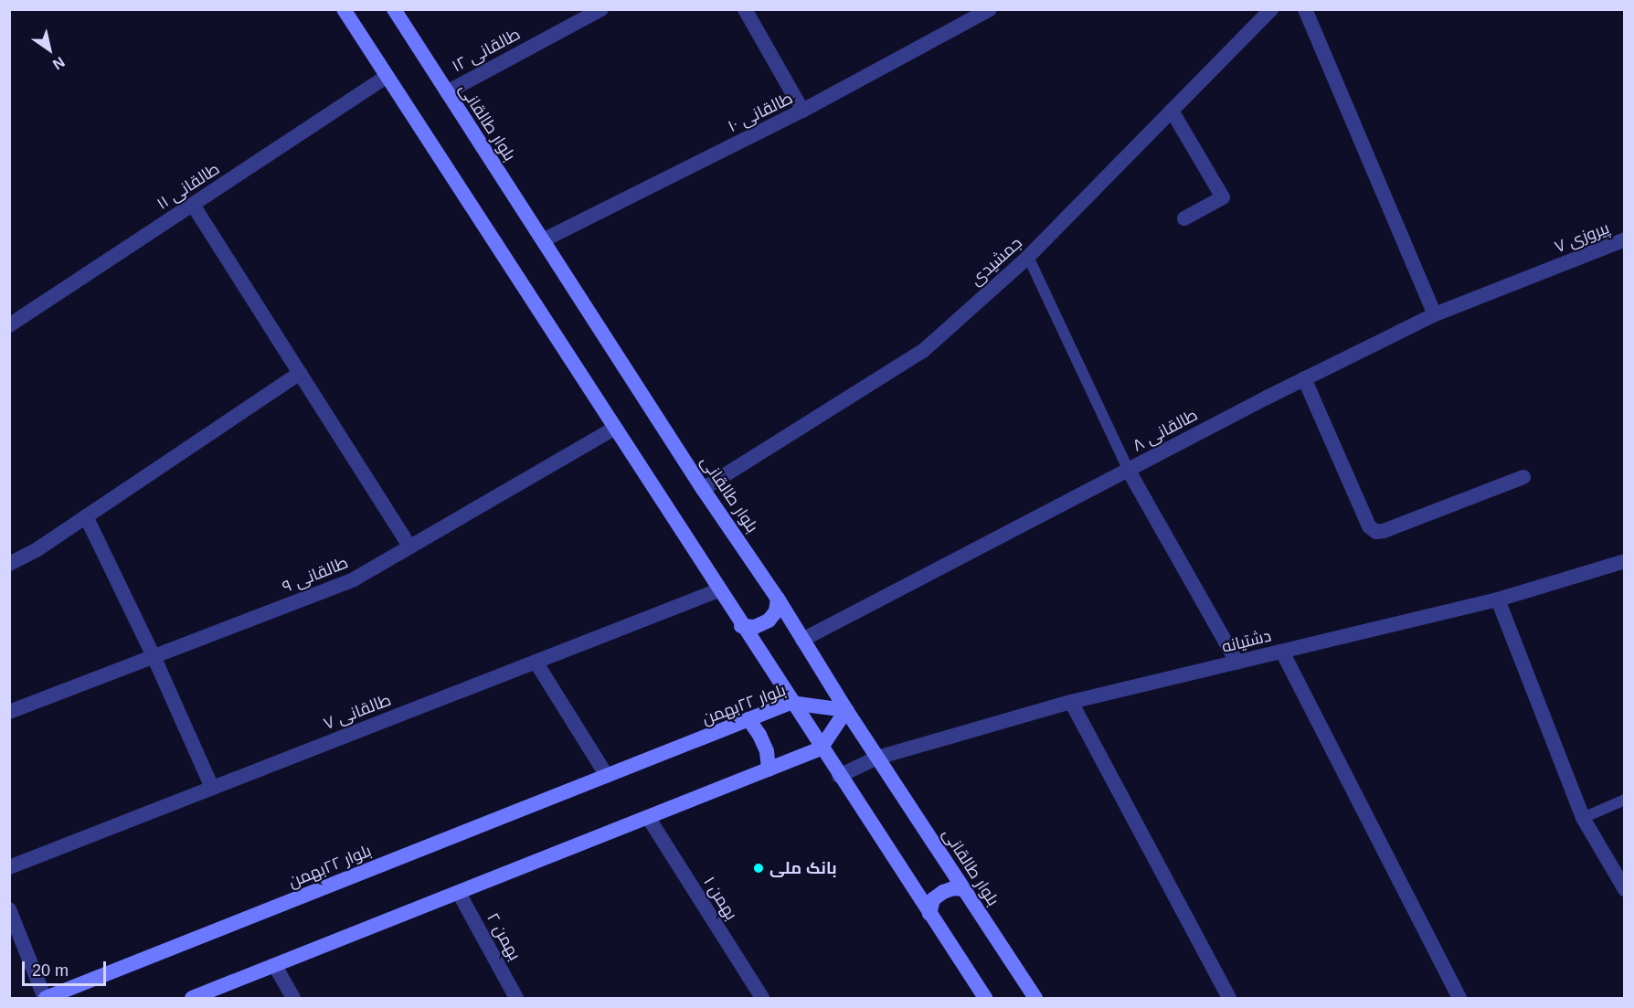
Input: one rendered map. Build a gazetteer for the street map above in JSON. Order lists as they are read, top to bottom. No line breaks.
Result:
{"streets":{"main road":["بلوار طالقانی","بلوار ۲۲بهمن"],"street":["طالقانی ۱۲","طالقانی ۱۰","طالقانی ۱۱","پیروزی ۷","جمشیدی","طالقانی ۸","طالقانی ۹","دشتیانه","طالقانی ۷","بهمن ۱","بهمن ۲"]},"crossings":[["طالقانی ۱۲","بلوار طالقانی"],["طالقانی ۱۰","بلوار طالقانی"],["بلوار طالقانی","جمشیدی"],["بلوار طالقانی","طالقانی ۸"],["بلوار طالقانی","دشتیانه"],["بلوار طالقانی","بلوار ۲۲بهمن"],["پیروزی ۷","طالقانی ۸"]],"places":["بانک ملی"],"scale_bar":"20 m","north":"bottom right"}
